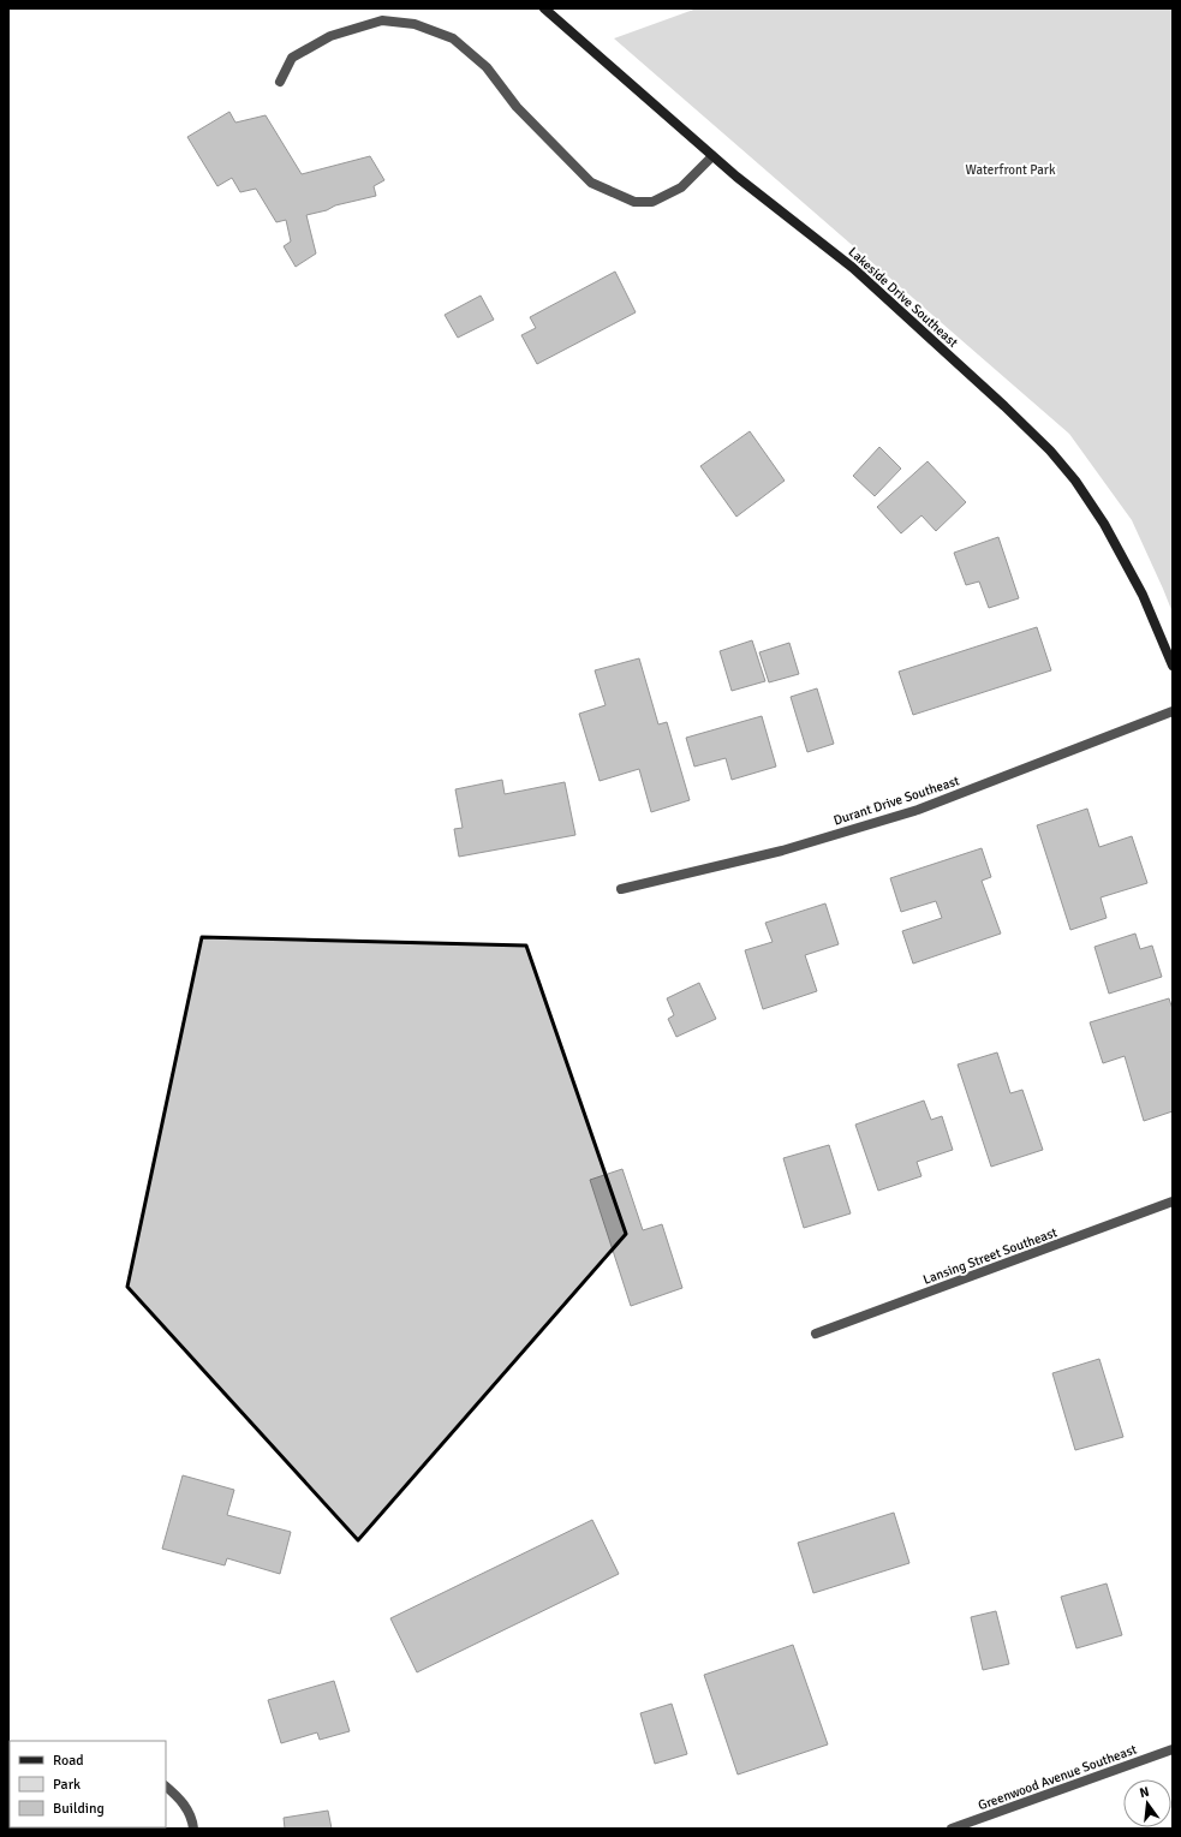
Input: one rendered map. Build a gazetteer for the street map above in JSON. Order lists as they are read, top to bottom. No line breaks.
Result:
{"streets":{"main road":["Lakeside Drive Southeast"],"street":["Durant Drive Southeast","Lansing Street Southeast","Greenwood Avenue Southeast"]},"parks":["Waterfront Park"],"legend":["Road","Park","Building"],"north":"top"}
